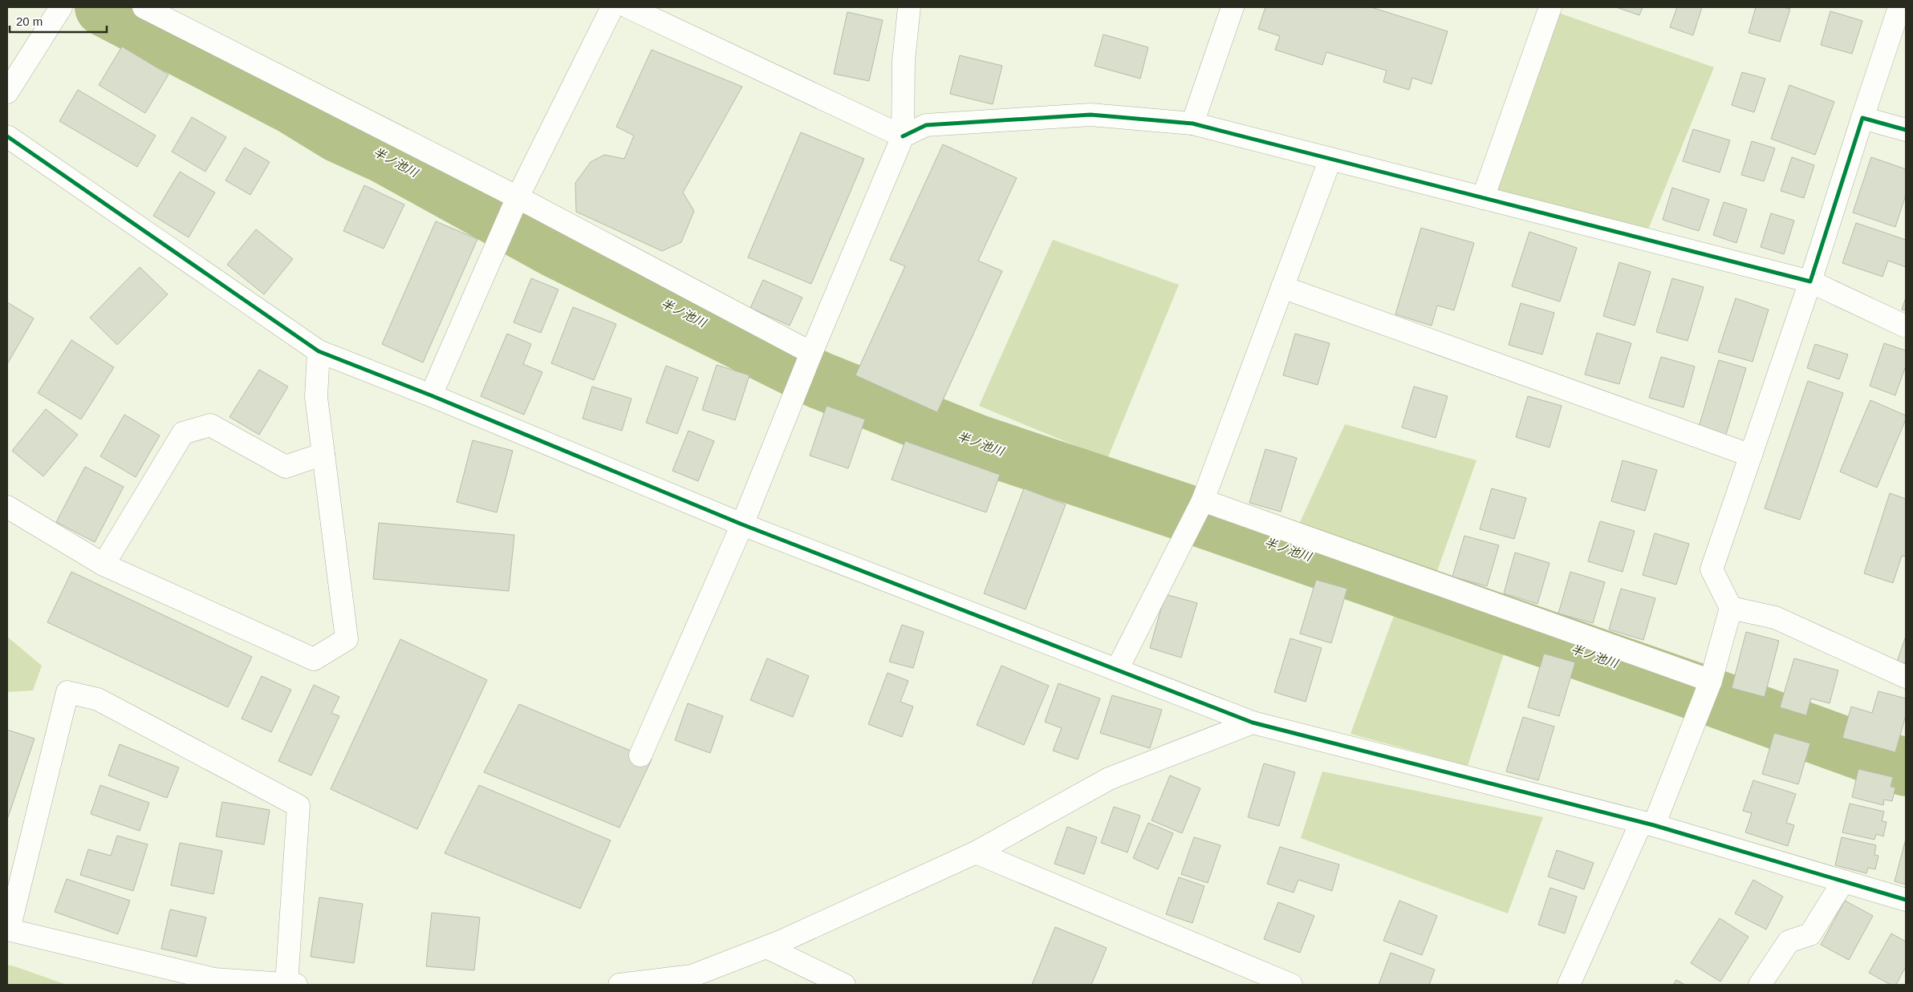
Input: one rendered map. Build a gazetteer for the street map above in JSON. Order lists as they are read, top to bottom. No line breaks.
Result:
{"water":["半ノ池川"],"scale_bar":"20 m"}
